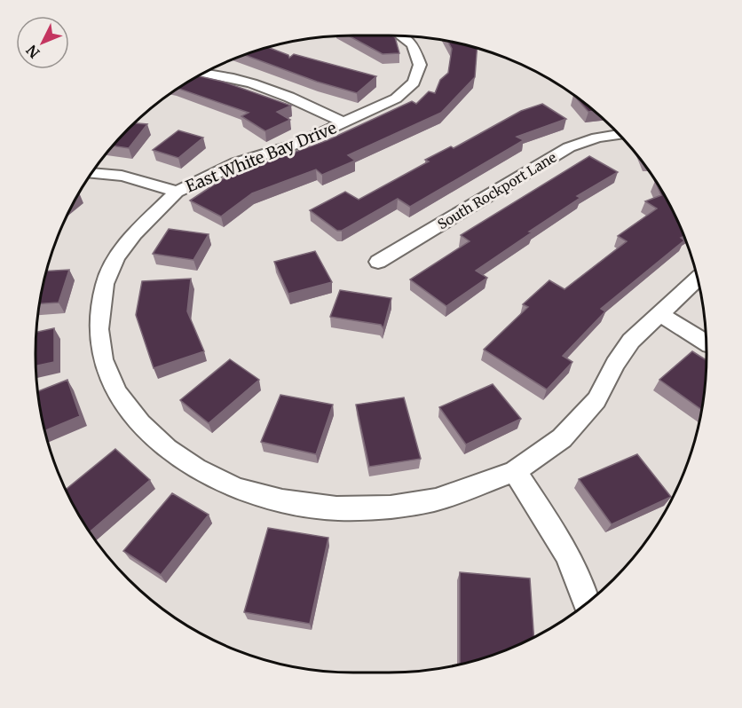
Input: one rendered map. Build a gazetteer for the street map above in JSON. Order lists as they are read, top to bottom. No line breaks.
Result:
{"streets":{"street":["East White Bay Drive","South Rockport Lane"]},"north":"bottom left"}
